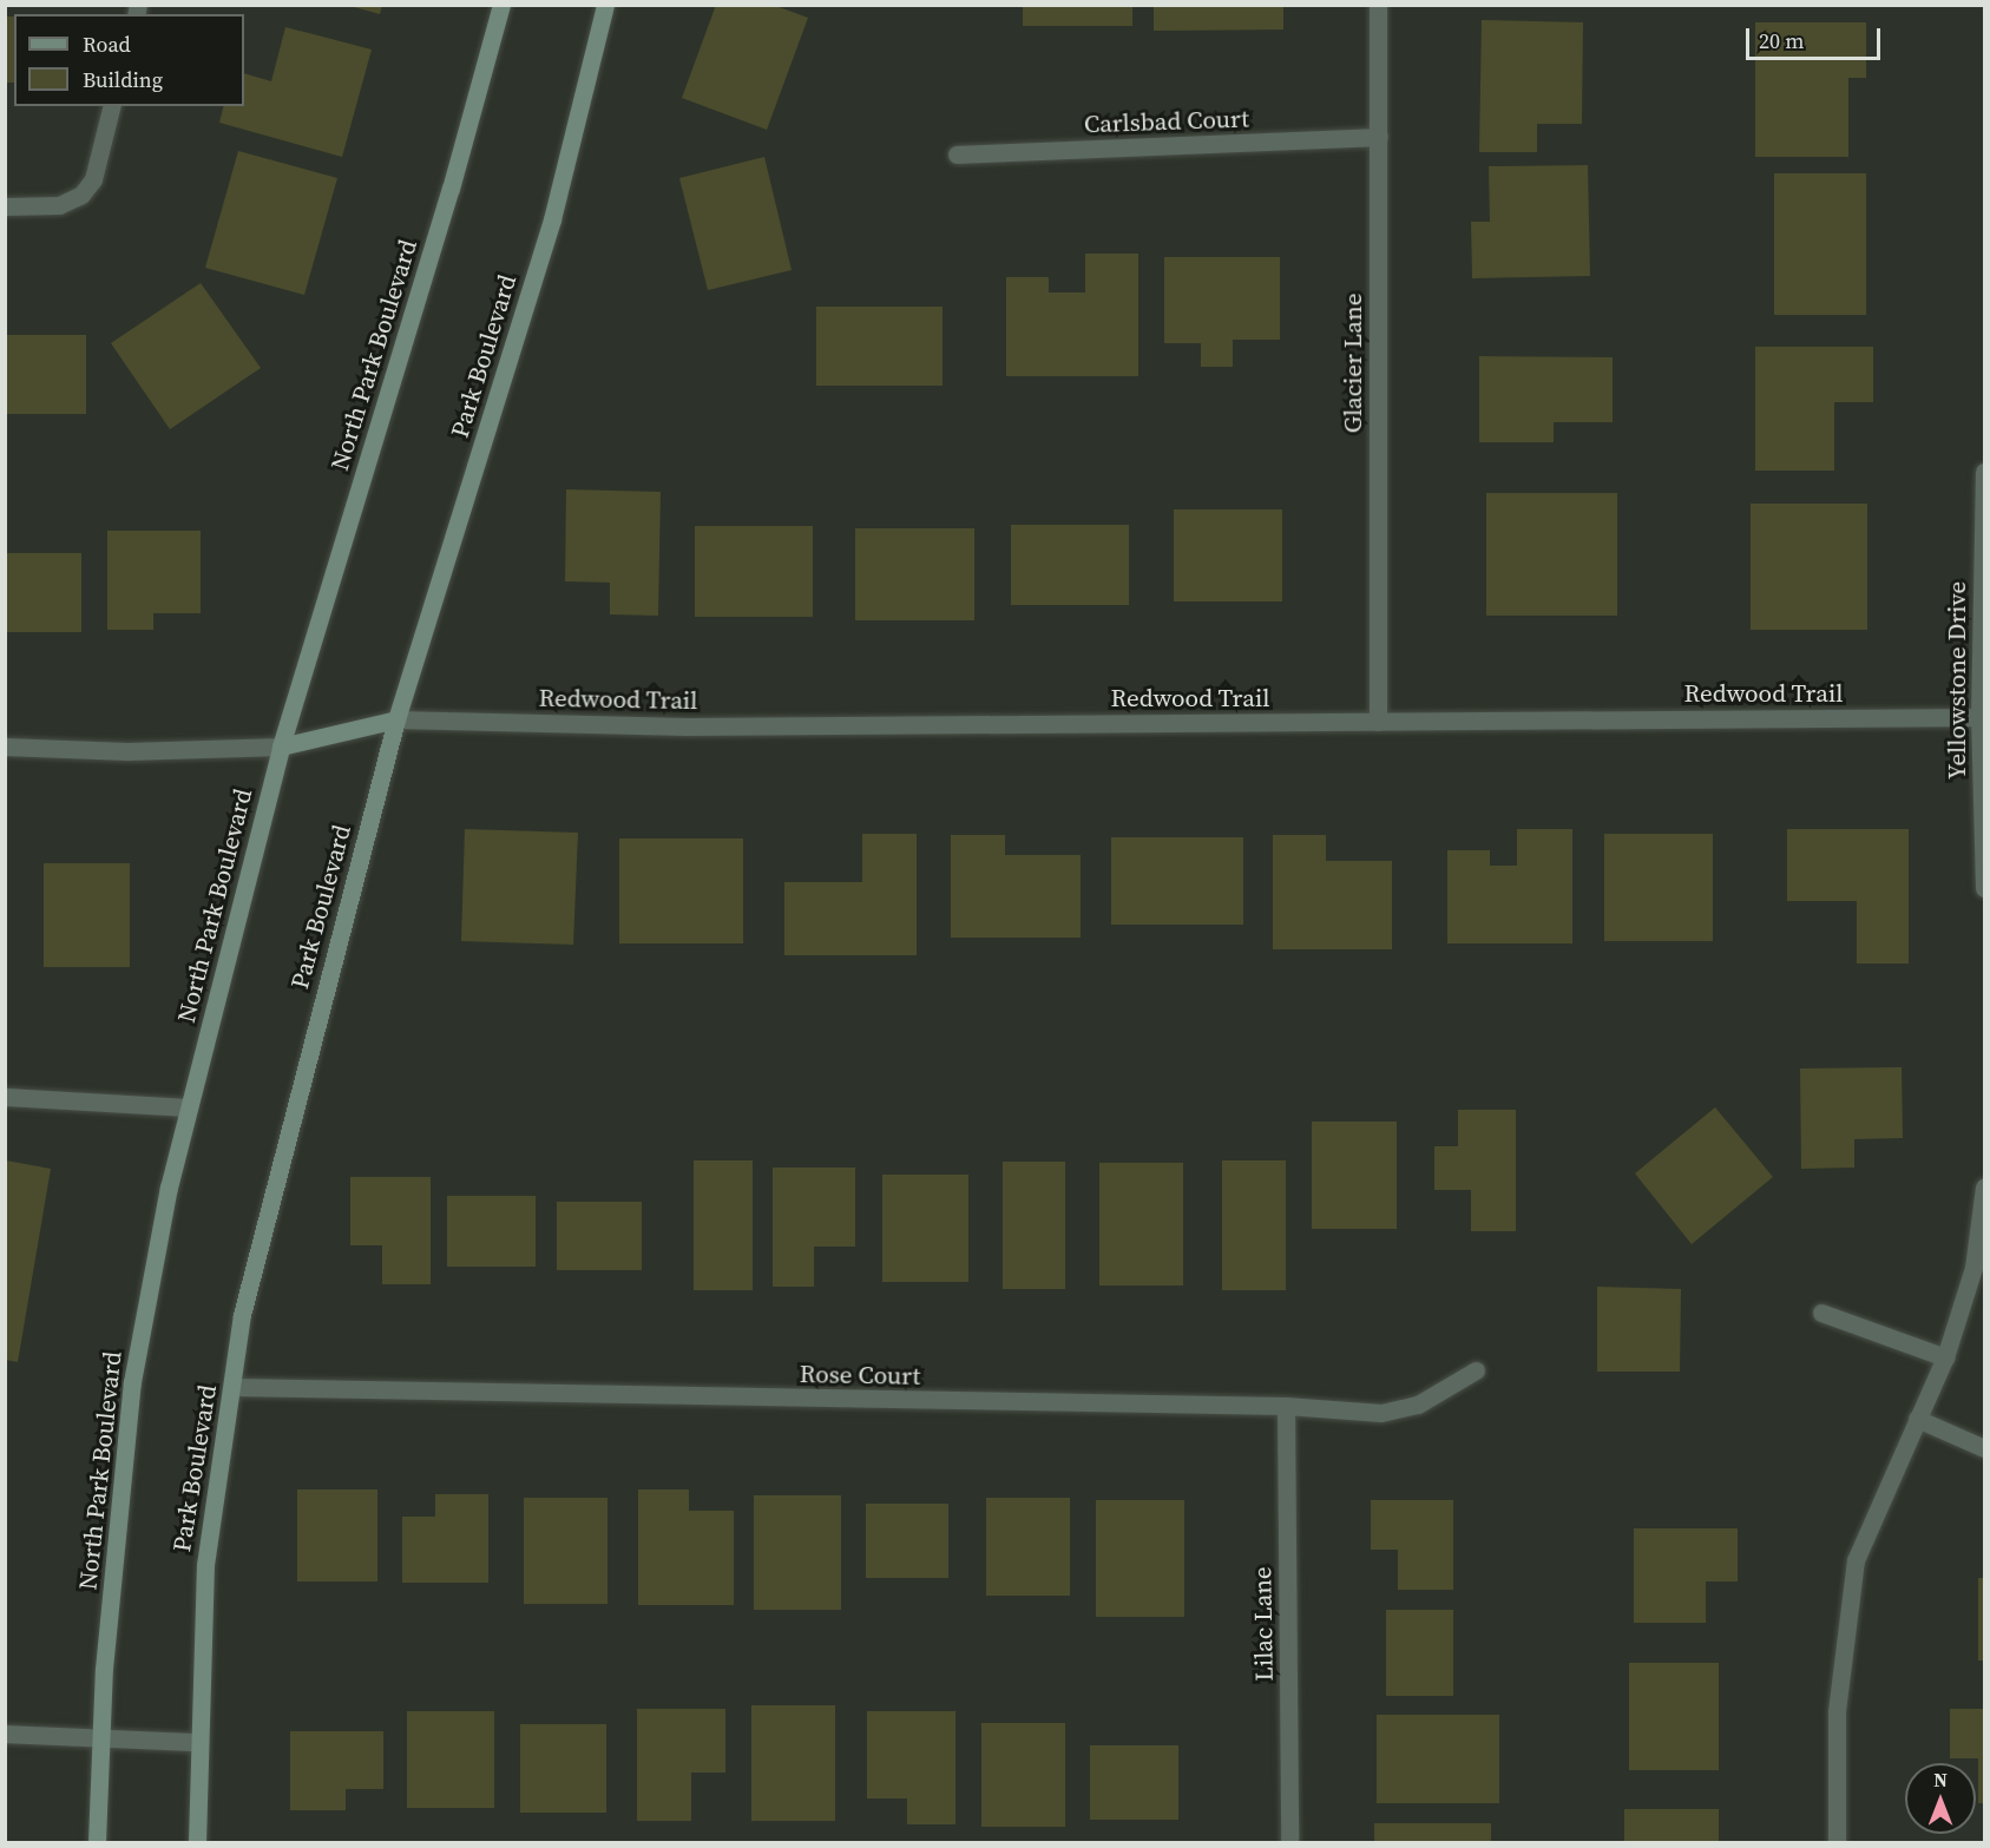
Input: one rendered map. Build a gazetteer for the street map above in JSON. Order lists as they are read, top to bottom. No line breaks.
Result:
{"streets":{"main road":["North Park Boulevard","Park Boulevard"],"street":["Carlsbad Court","Glacier Lane","Yellowstone Drive","Redwood Trail","Rose Court","Lilac Lane"]},"crossings":[["Carlsbad Court","Glacier Lane"],["Park Boulevard","Redwood Trail"],["Park Boulevard","Rose Court"],["Glacier Lane","Redwood Trail"],["Yellowstone Drive","Redwood Trail"],["Rose Court","Lilac Lane"]],"legend":["Road","Building"],"scale_bar":"20 m","north":"top"}
